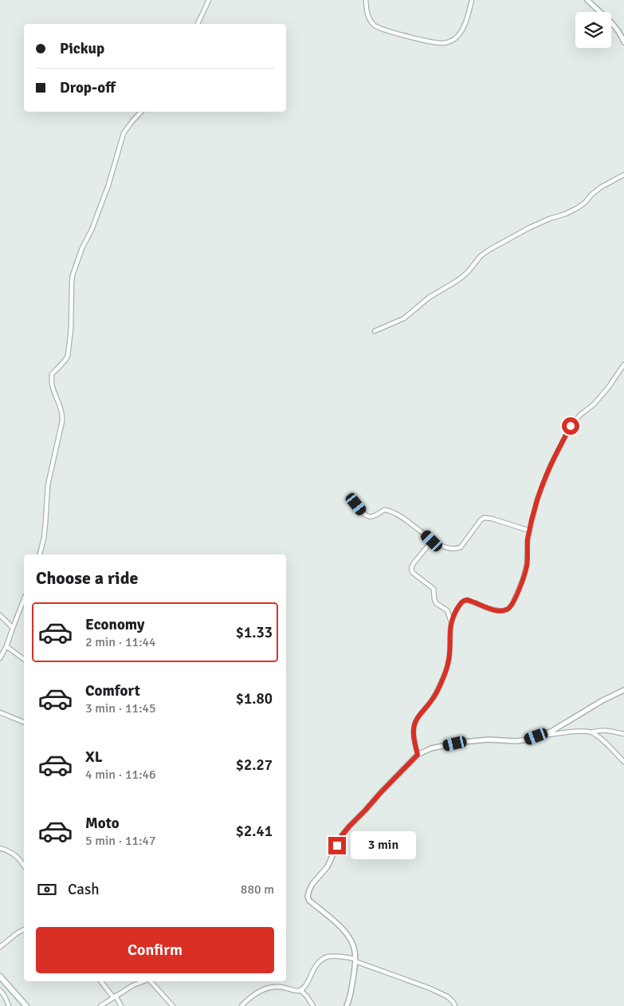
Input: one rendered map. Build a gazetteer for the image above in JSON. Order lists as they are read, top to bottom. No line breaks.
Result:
{"page":{"banner":["Pickup","Drop-off"],"heading":"Choose a ride","list":[{"name":"Economy","note":"2 min · 11:44","value":"$1.33"},{"name":"Comfort","note":"3 min · 11:45","value":"$1.80"},{"name":"XL","note":"4 min · 11:46","value":"$2.27"},{"name":"Moto","note":"5 min · 11:47","value":"$2.41"}],"bubble":"3 min","pay":["Cash","880 m"],"buttons":"Confirm"}}
